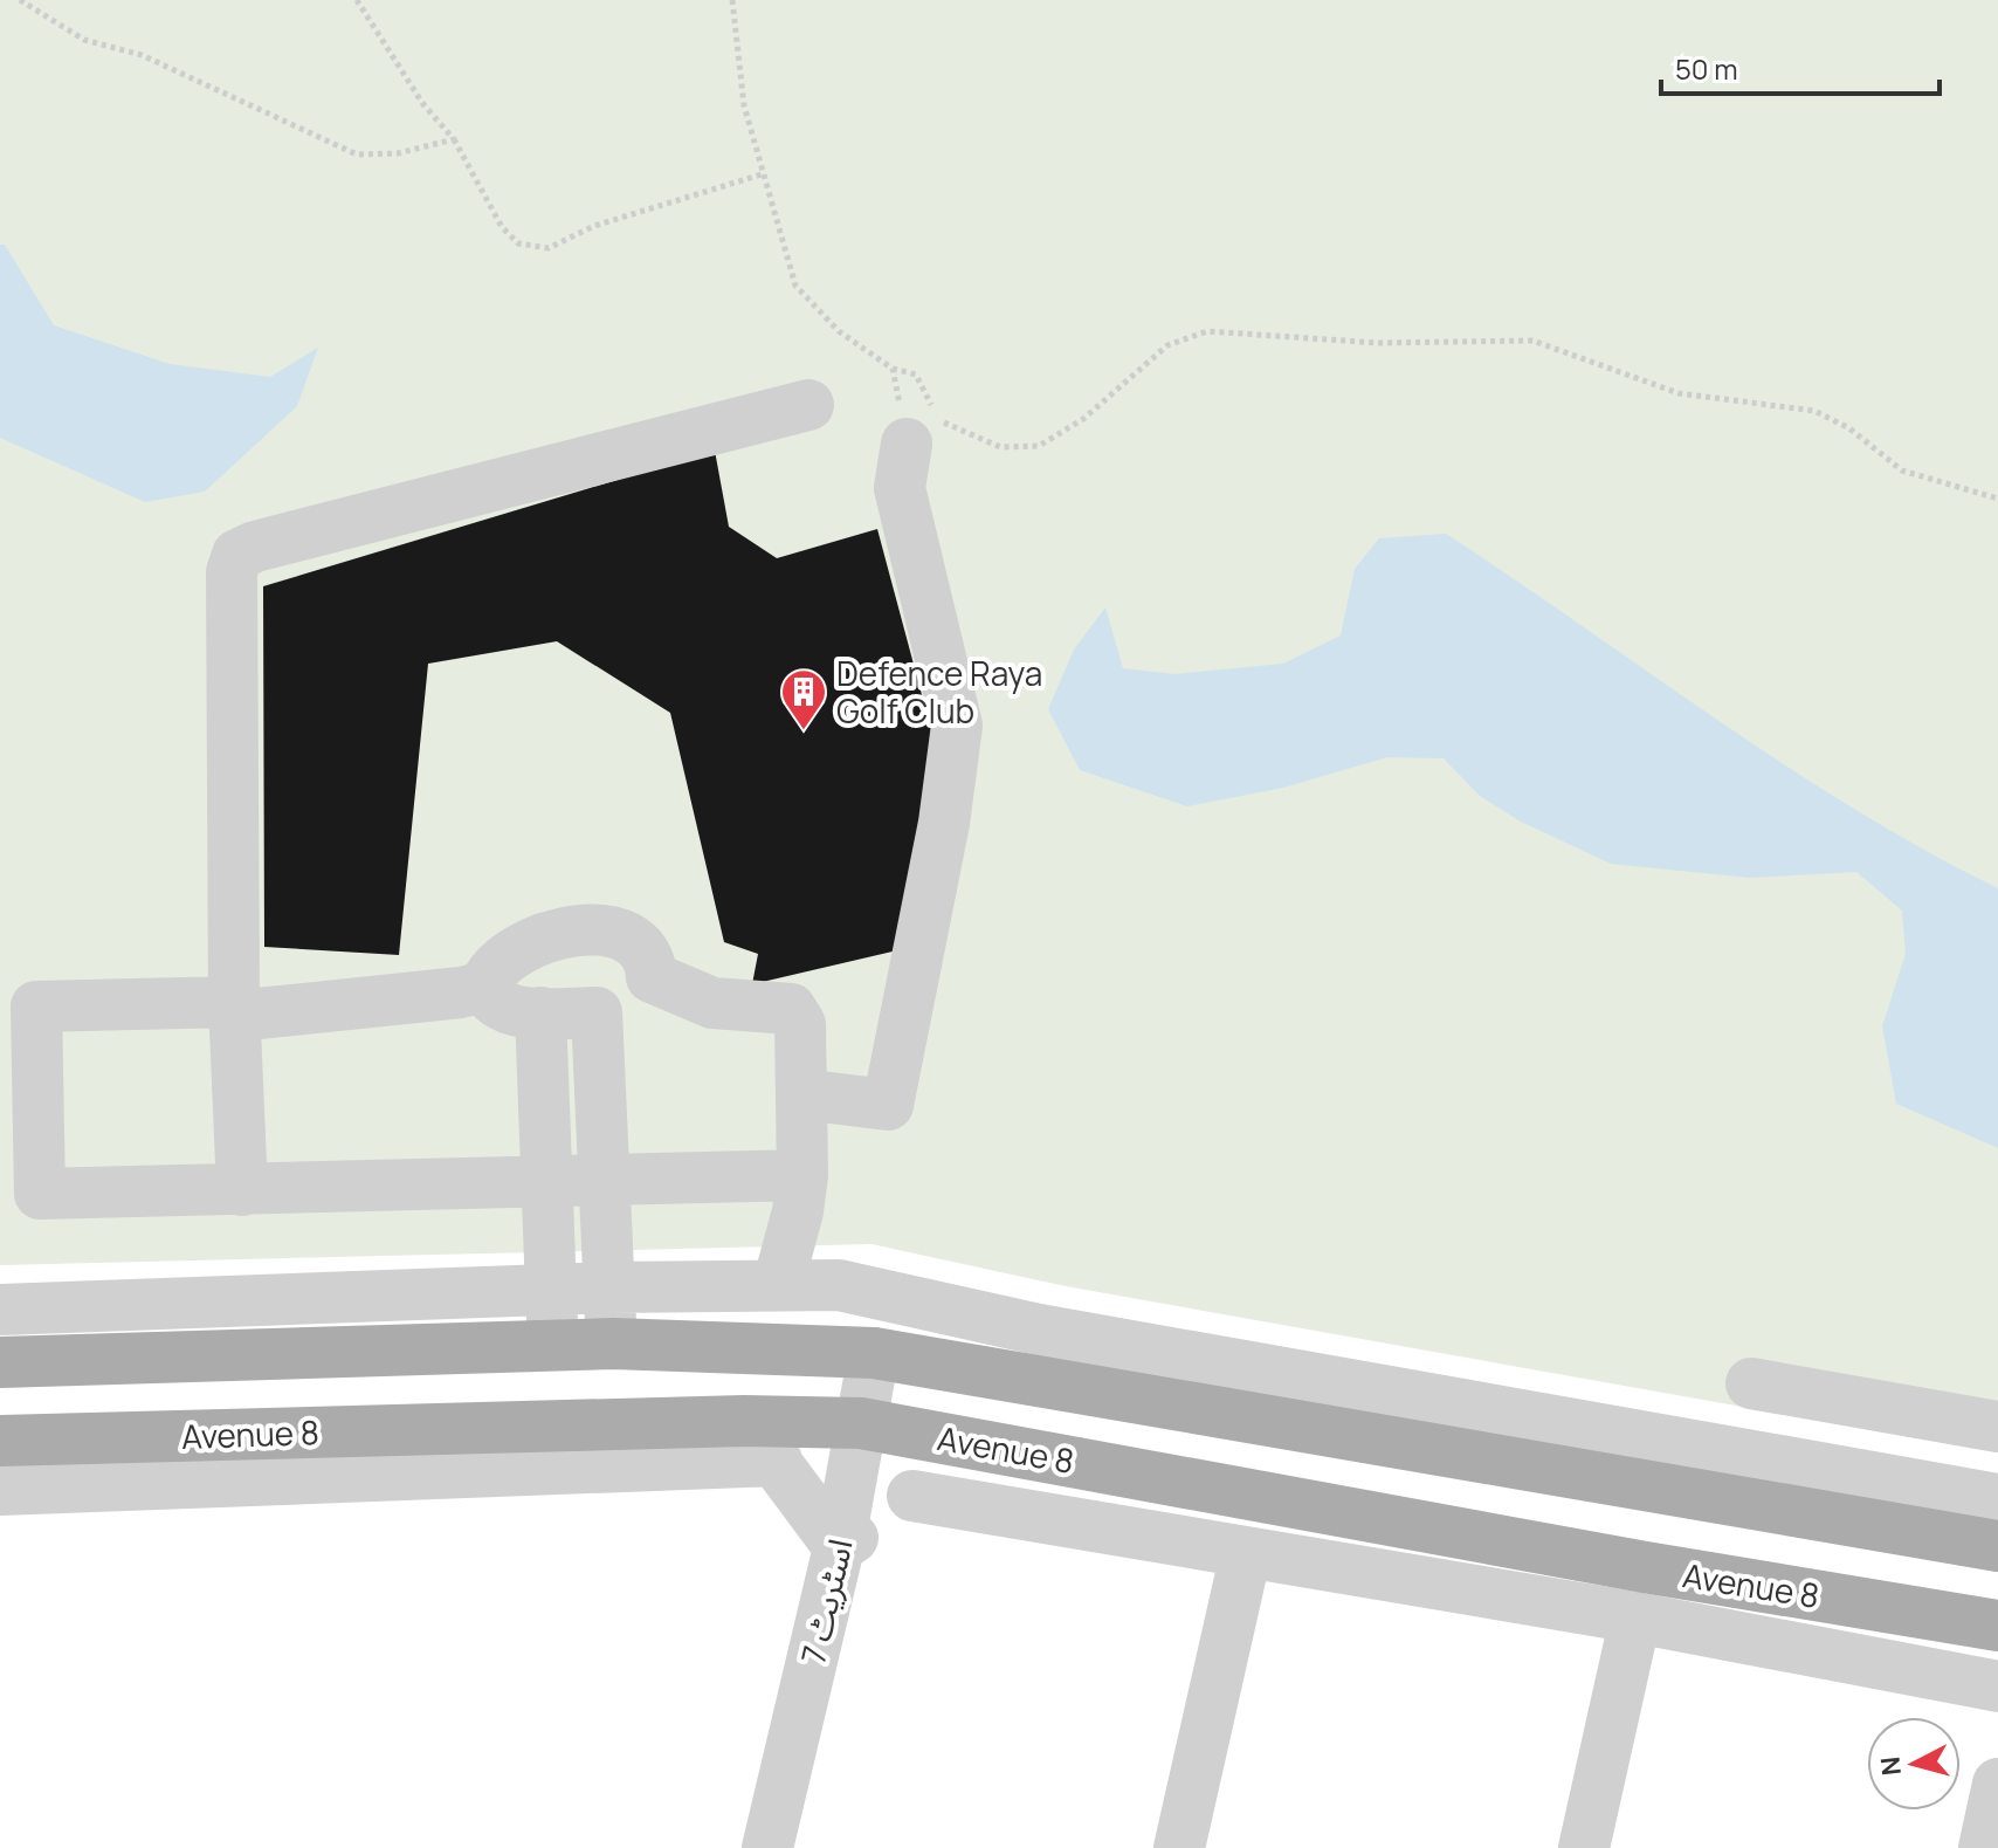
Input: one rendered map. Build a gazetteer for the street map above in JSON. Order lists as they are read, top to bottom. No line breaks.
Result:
{"streets":{"main road":["Avenue 8"],"street":["اسٹریٹ 7"]},"crossings":[["Avenue 8","اسٹریٹ 7"]],"places":{"building":["Defence Raya Golf Club"]},"scale_bar":"50 m","north":"left"}
